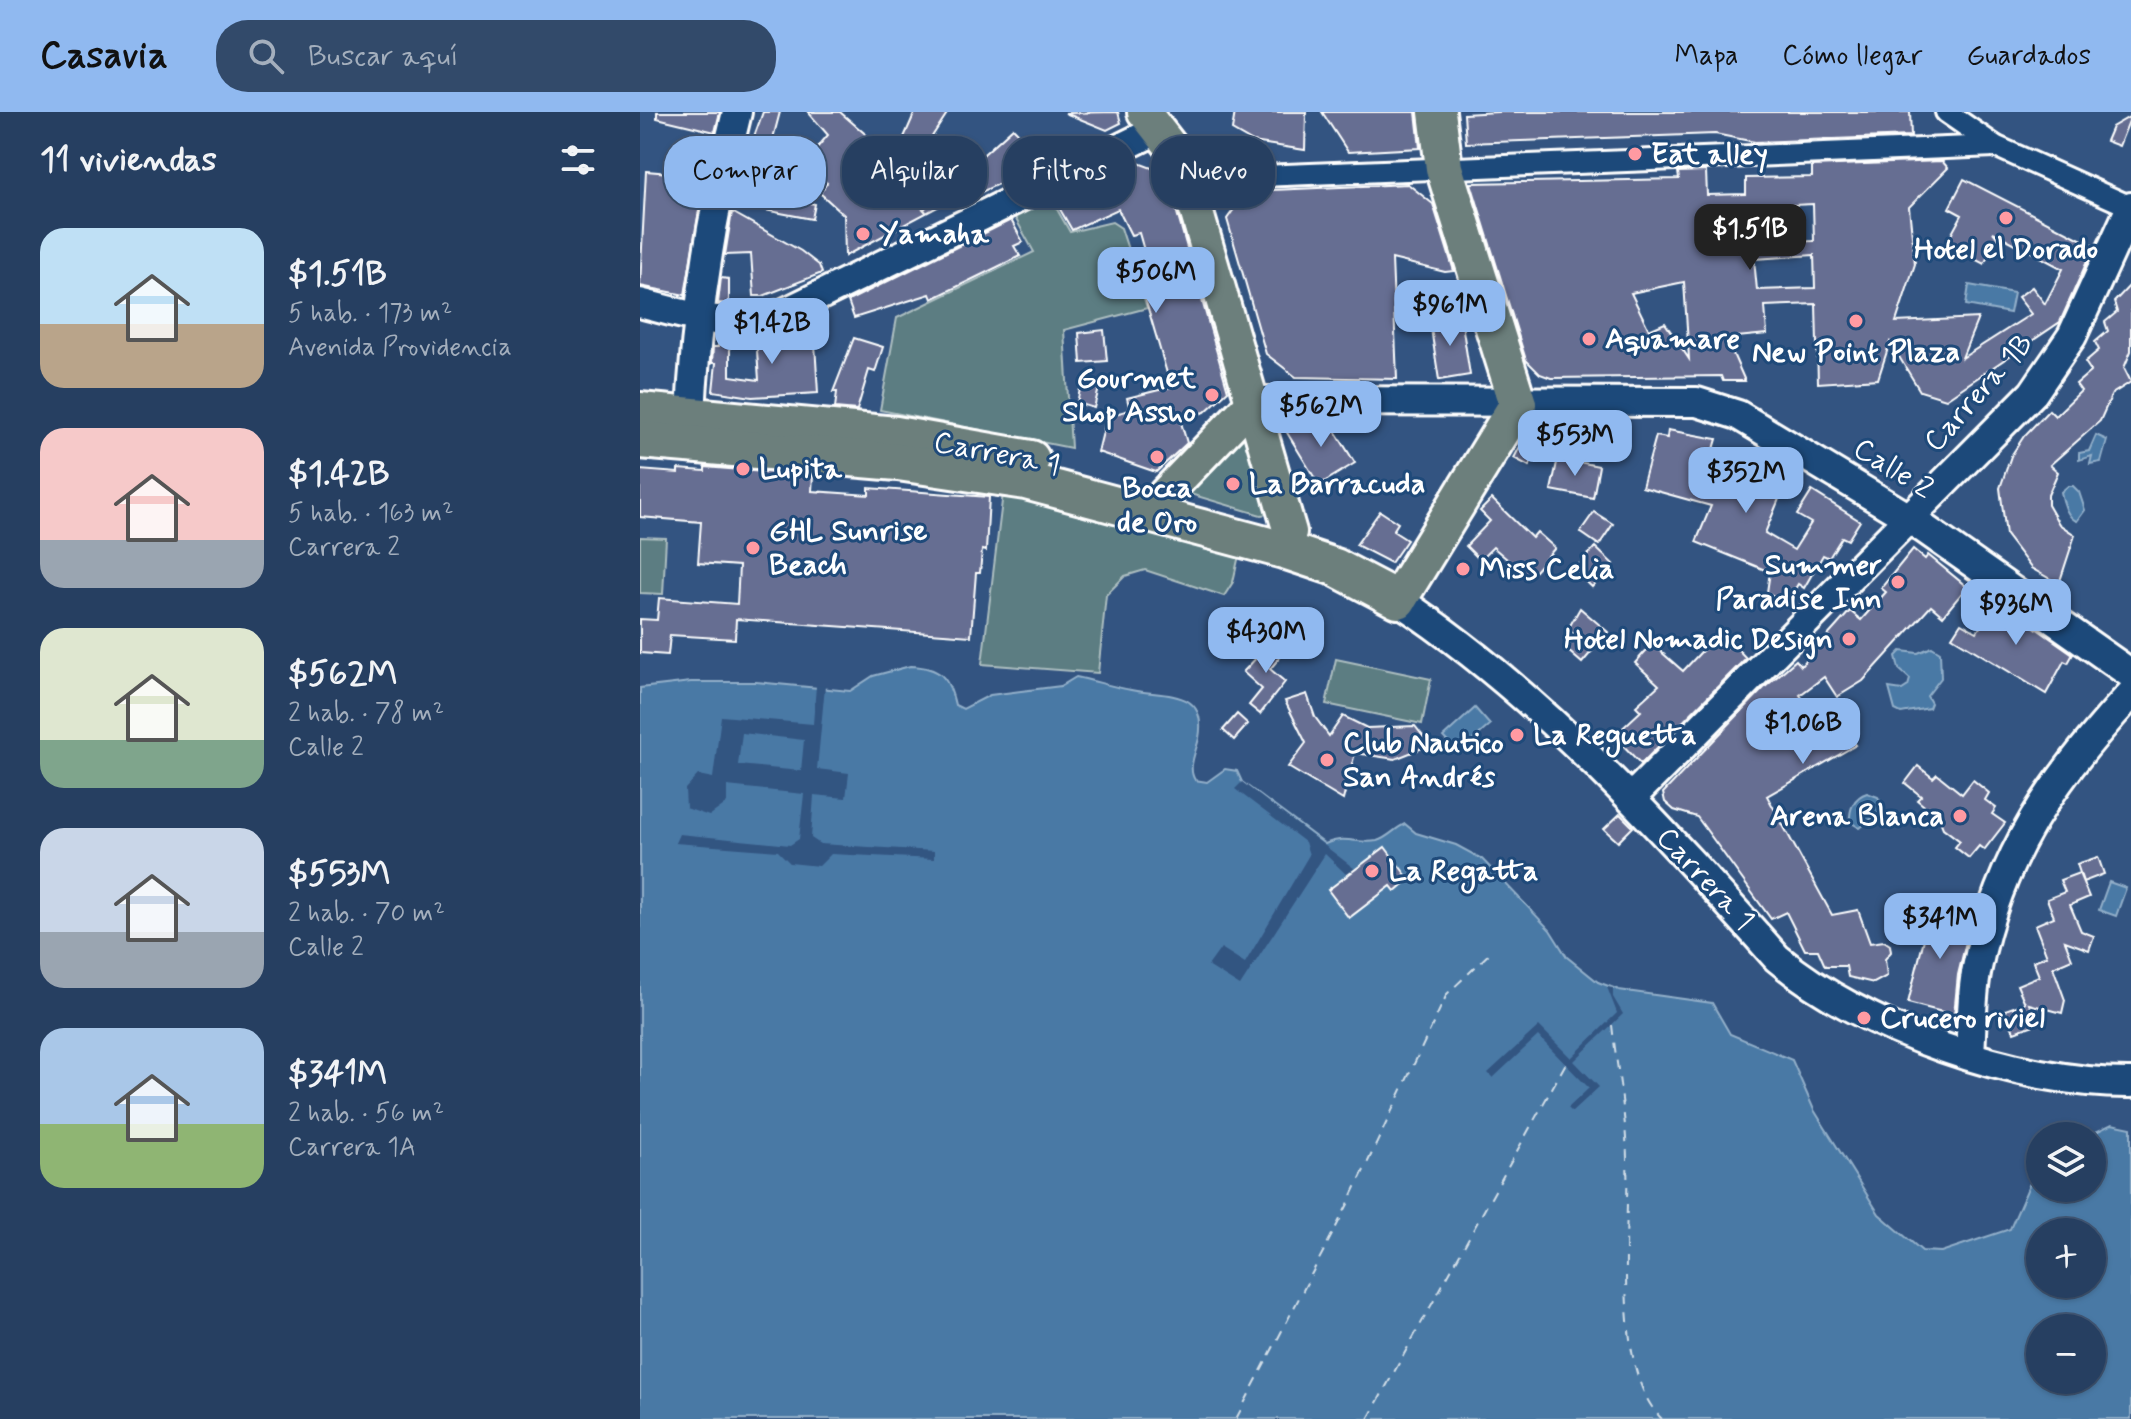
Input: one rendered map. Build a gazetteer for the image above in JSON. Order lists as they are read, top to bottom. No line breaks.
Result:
{"streets":{"highway":["Carrera 1"],"street":["Carrera 1B","Calle 2"]},"crossings":[["Carrera 1B","Carrera 1"],["Carrera 1B","Calle 2"]],"places":["Eat alley","Hotel el Dorado","Yamaha","New Point Plaza","Aquamare","Gourmet Shop Assho","Bocca de Oro","Lupita","La Barracuda","GHL Sunrise Beach","Miss Celia","Summer Paradise Inn","Hotel Nomadic Design","La Reguetta","Club Nautico San Andrés","Arena Blanca","La Regatta","Crucero riviel"],"page":{"header":"Casavia","search":"Buscar aquí","nav":["Mapa","Cómo llegar","Guardados"],"heading":"11 viviendas","chip":["Comprar","Alquilar","Filtros","Nuevo"],"price":["$1.51B","$506M","$961M","$1.42B","$562M","$553M","$352M","$936M","$430M","$1.06B","$341M"],"list":[{"name":"$1.51B","note":"5 hab. · 173 m² · Avenida Providencia"},{"name":"$1.42B","note":"5 hab. · 163 m² · Carrera 2"},{"name":"$562M","note":"2 hab. · 78 m² · Calle 2"},{"name":"$553M","note":"2 hab. · 70 m² · Calle 2"},{"name":"$341M","note":"2 hab. · 56 m² · Carrera 1A"}],"map_buttons":["+","−"]}}
